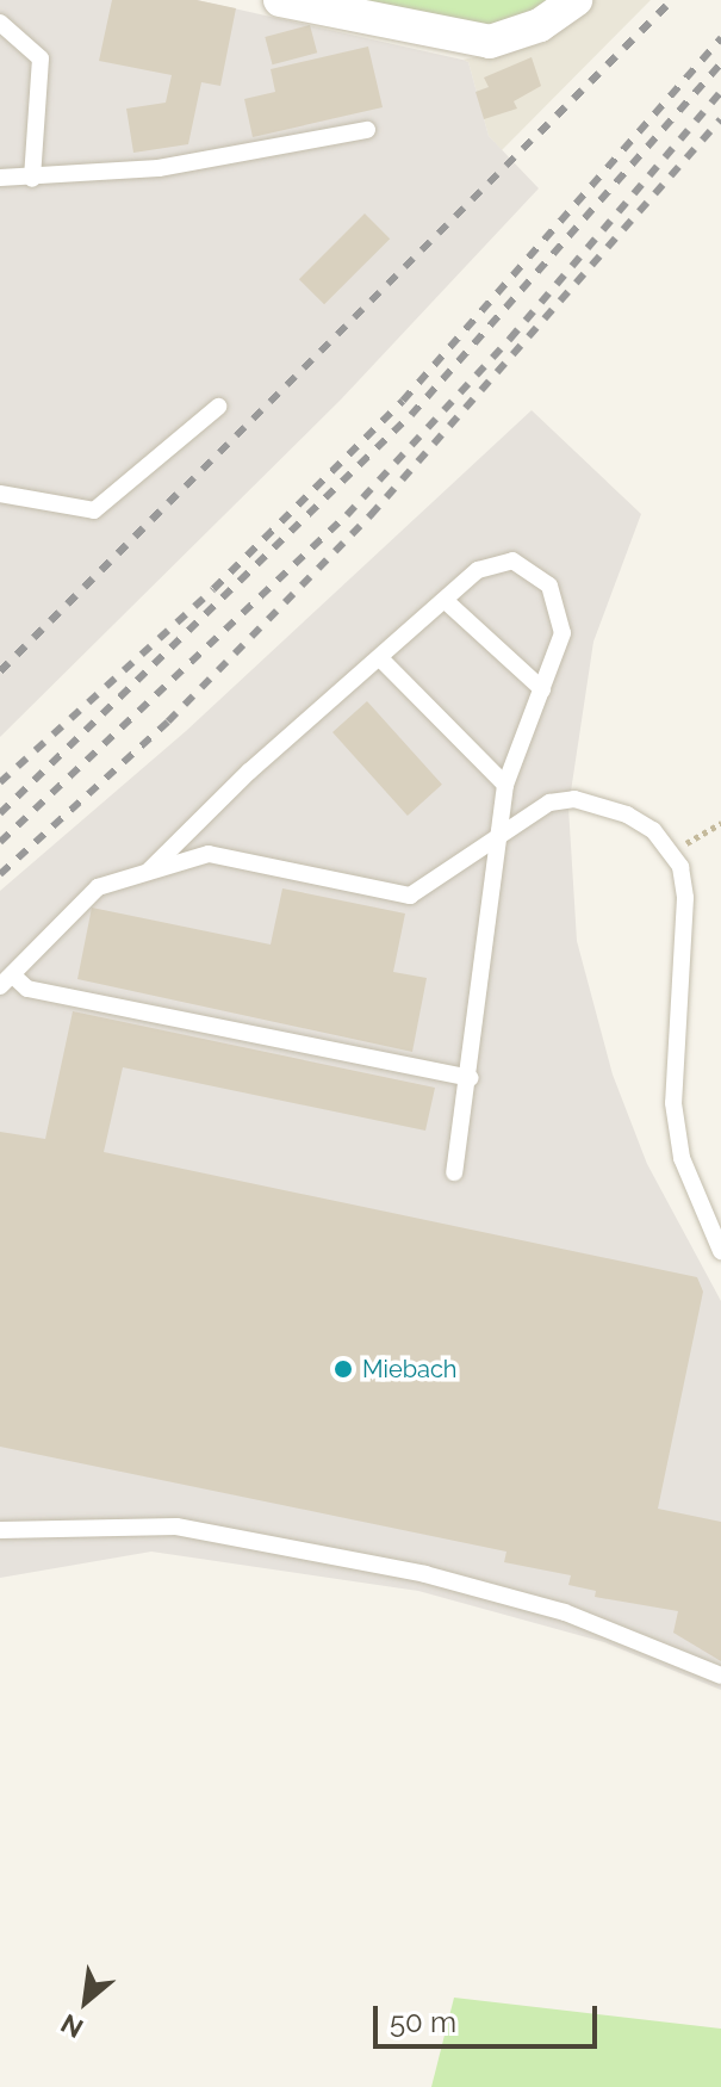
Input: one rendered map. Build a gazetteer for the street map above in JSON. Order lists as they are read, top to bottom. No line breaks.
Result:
{"places":["Miebach"],"scale_bar":"50 m","north":"bottom left"}
